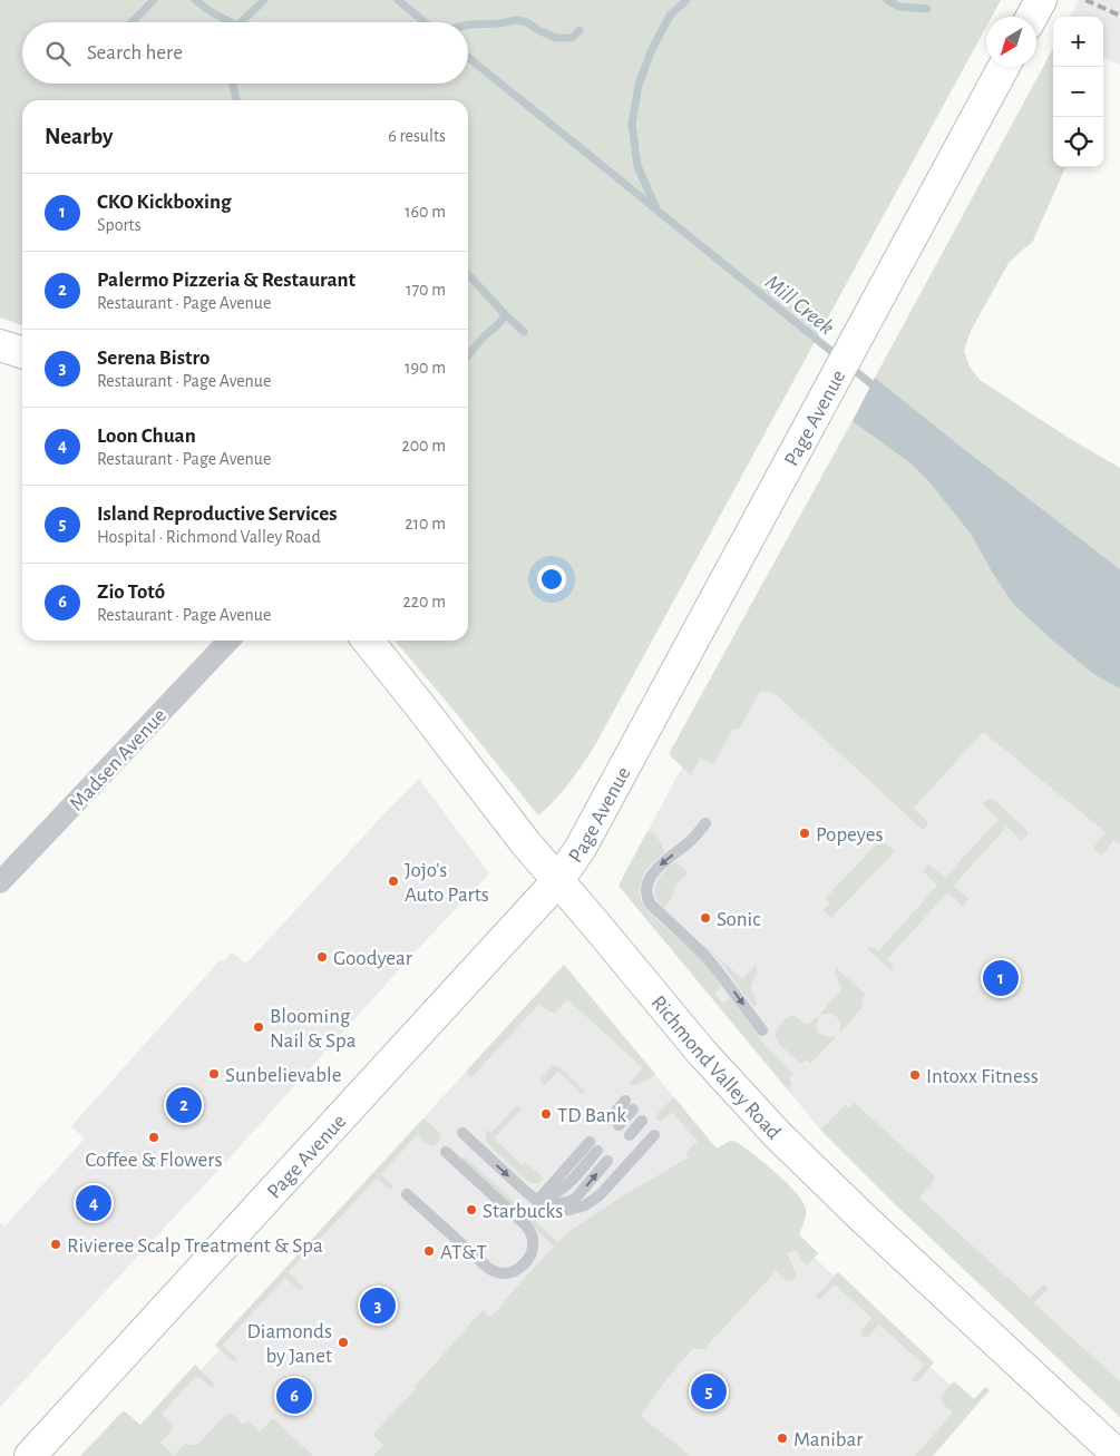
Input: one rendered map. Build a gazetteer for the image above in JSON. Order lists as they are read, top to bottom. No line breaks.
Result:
{"streets":{"street":["Page Avenue","Madsen Avenue","Richmond Valley Road"]},"crossings":[["Page Avenue","Richmond Valley Road"]],"water":["Mill Creek"],"places":["Popeyes","Jojo's Auto Parts","Sonic","Goodyear","Blooming Nail & Spa","Sunbelievable","Intoxx Fitness","TD Bank","Coffee & Flowers","Starbucks","Rivieree Scalp Treatment & Spa","AT&T","Diamonds by Janet","Manibar"],"north":"bottom left","page":{"map_buttons":["+","−"],"search":"Search here","heading":["Nearby","6 results"],"list":[{"mark":"1","name":"CKO Kickboxing","note":"Sports","value":"160 m"},{"mark":"2","name":"Palermo Pizzeria & Restaurant","note":"Restaurant · Page Avenue","value":"170 m"},{"mark":"3","name":"Serena Bistro","note":"Restaurant · Page Avenue","value":"190 m"},{"mark":"4","name":"Loon Chuan","note":"Restaurant · Page Avenue","value":"200 m"},{"mark":"5","name":"Island Reproductive Services","note":"Hospital · Richmond Valley Road","value":"210 m"},{"mark":"6","name":"Zio Totó","note":"Restaurant · Page Avenue","value":"220 m"}],"pins":["1","2","4","3","5","6"]}}
